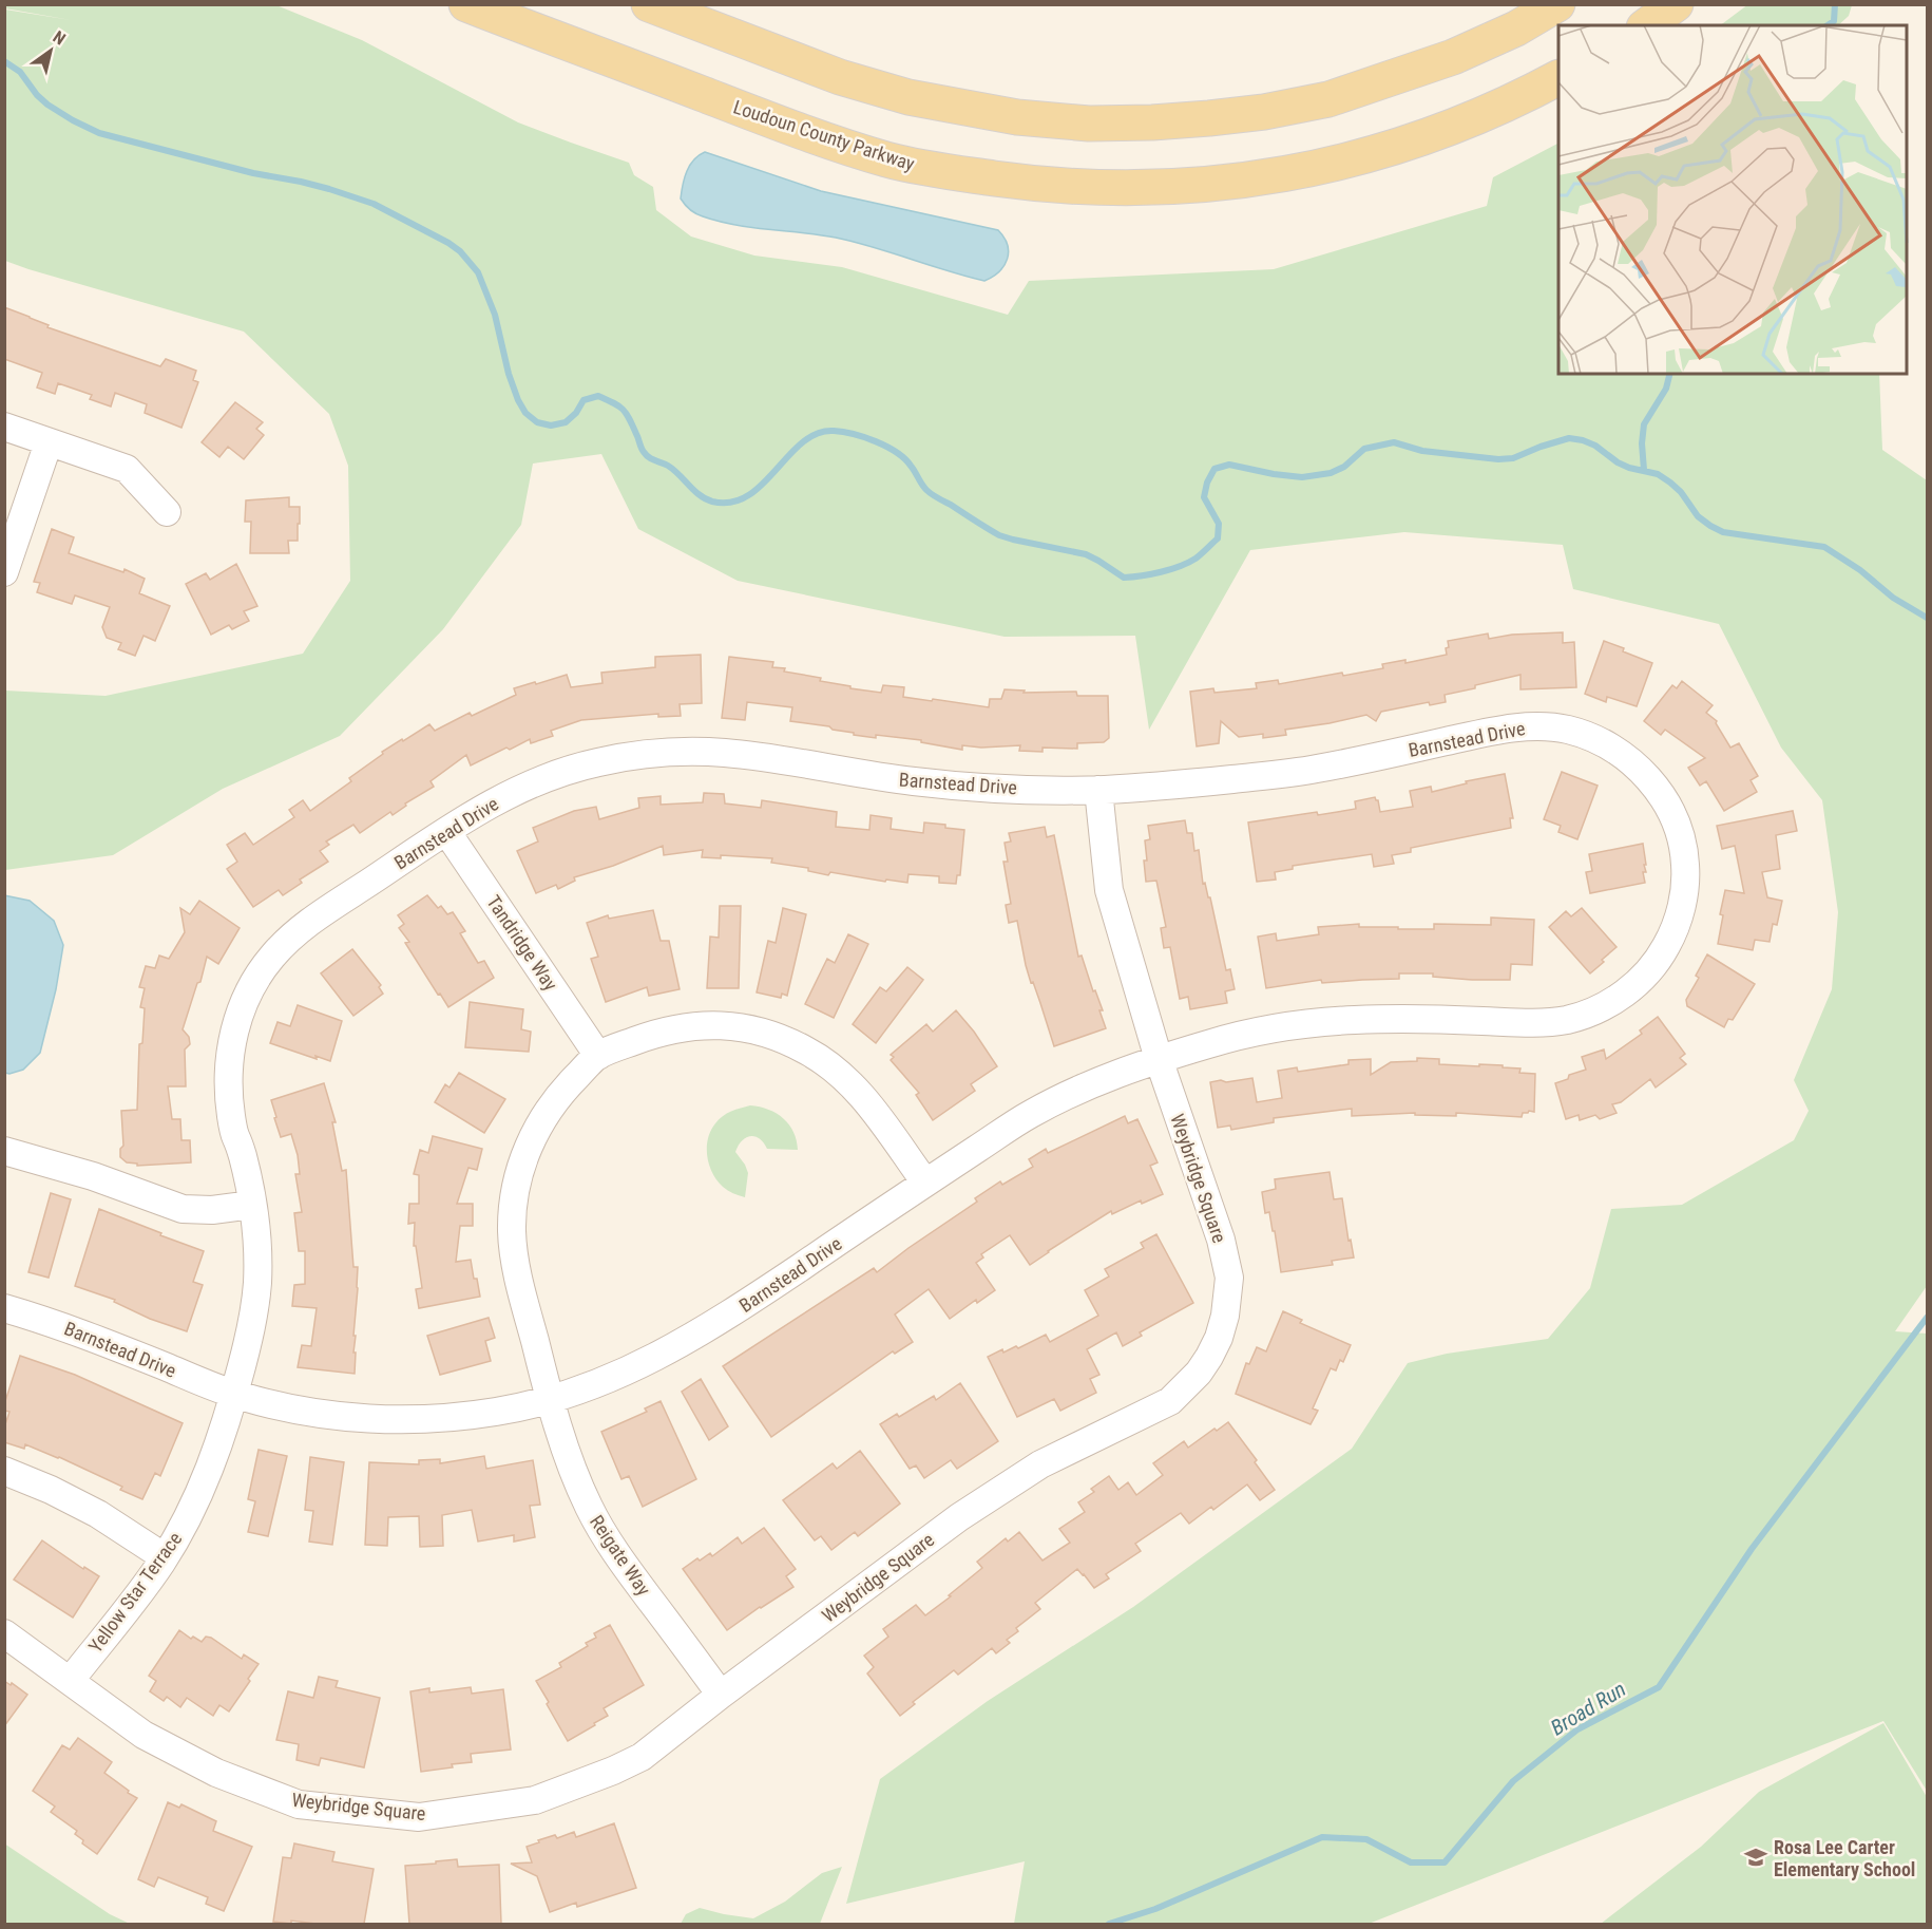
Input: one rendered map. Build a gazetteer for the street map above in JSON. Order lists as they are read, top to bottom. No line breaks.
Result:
{"streets":{"main road":["Loudoun County Parkway"],"street":["Barnstead Drive","Tandridge Way","Weybridge Square","Reigate Way","Yellow Star Terrace"]},"crossings":[["Barnstead Drive","Tandridge Way"],["Barnstead Drive","Weybridge Square"],["Barnstead Drive","Reigate Way"],["Barnstead Drive","Yellow Star Terrace"],["Tandridge Way","Reigate Way"],["Weybridge Square","Reigate Way"],["Weybridge Square","Yellow Star Terrace"]],"water":["Broad Run"],"places":{"school or university":["Rosa Lee Carter Elementary School"]},"north":"top right"}
